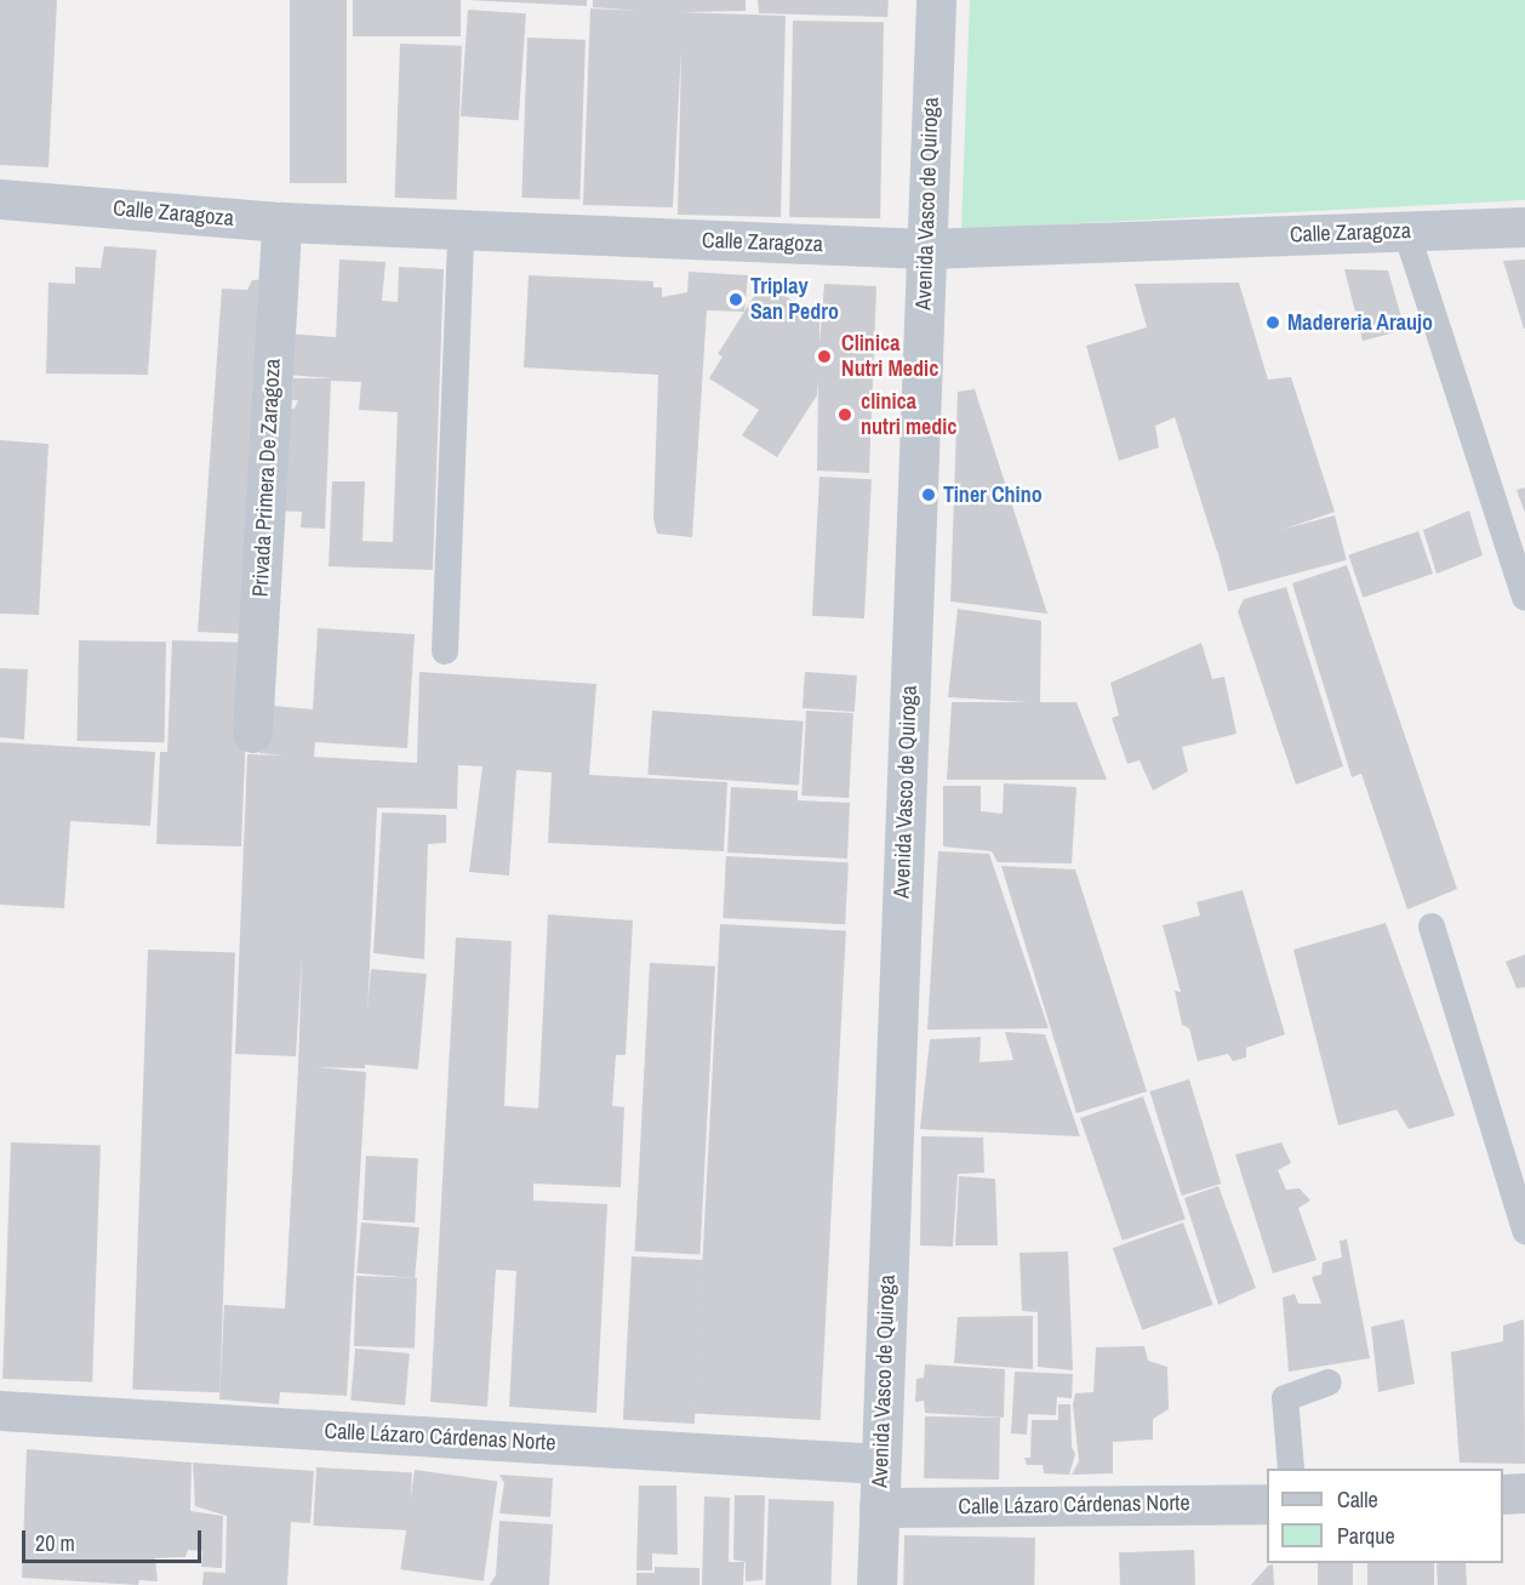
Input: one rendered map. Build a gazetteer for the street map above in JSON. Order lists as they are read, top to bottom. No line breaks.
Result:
{"streets":{"street":["Avenida Vasco de Quiroga","Calle Zaragoza","Privada Primera De Zaragoza","Calle Lázaro Cárdenas Norte"]},"crossings":[["Avenida Vasco de Quiroga","Calle Zaragoza"],["Avenida Vasco de Quiroga","Calle Lázaro Cárdenas Norte"],["Calle Zaragoza","Privada Primera De Zaragoza"]],"places":["Triplay San Pedro","Madereria Araujo","Clinica Nutri Medic","clinica nutri medic","Tiner Chino"],"legend":["Calle","Parque"],"scale_bar":"20 m"}
